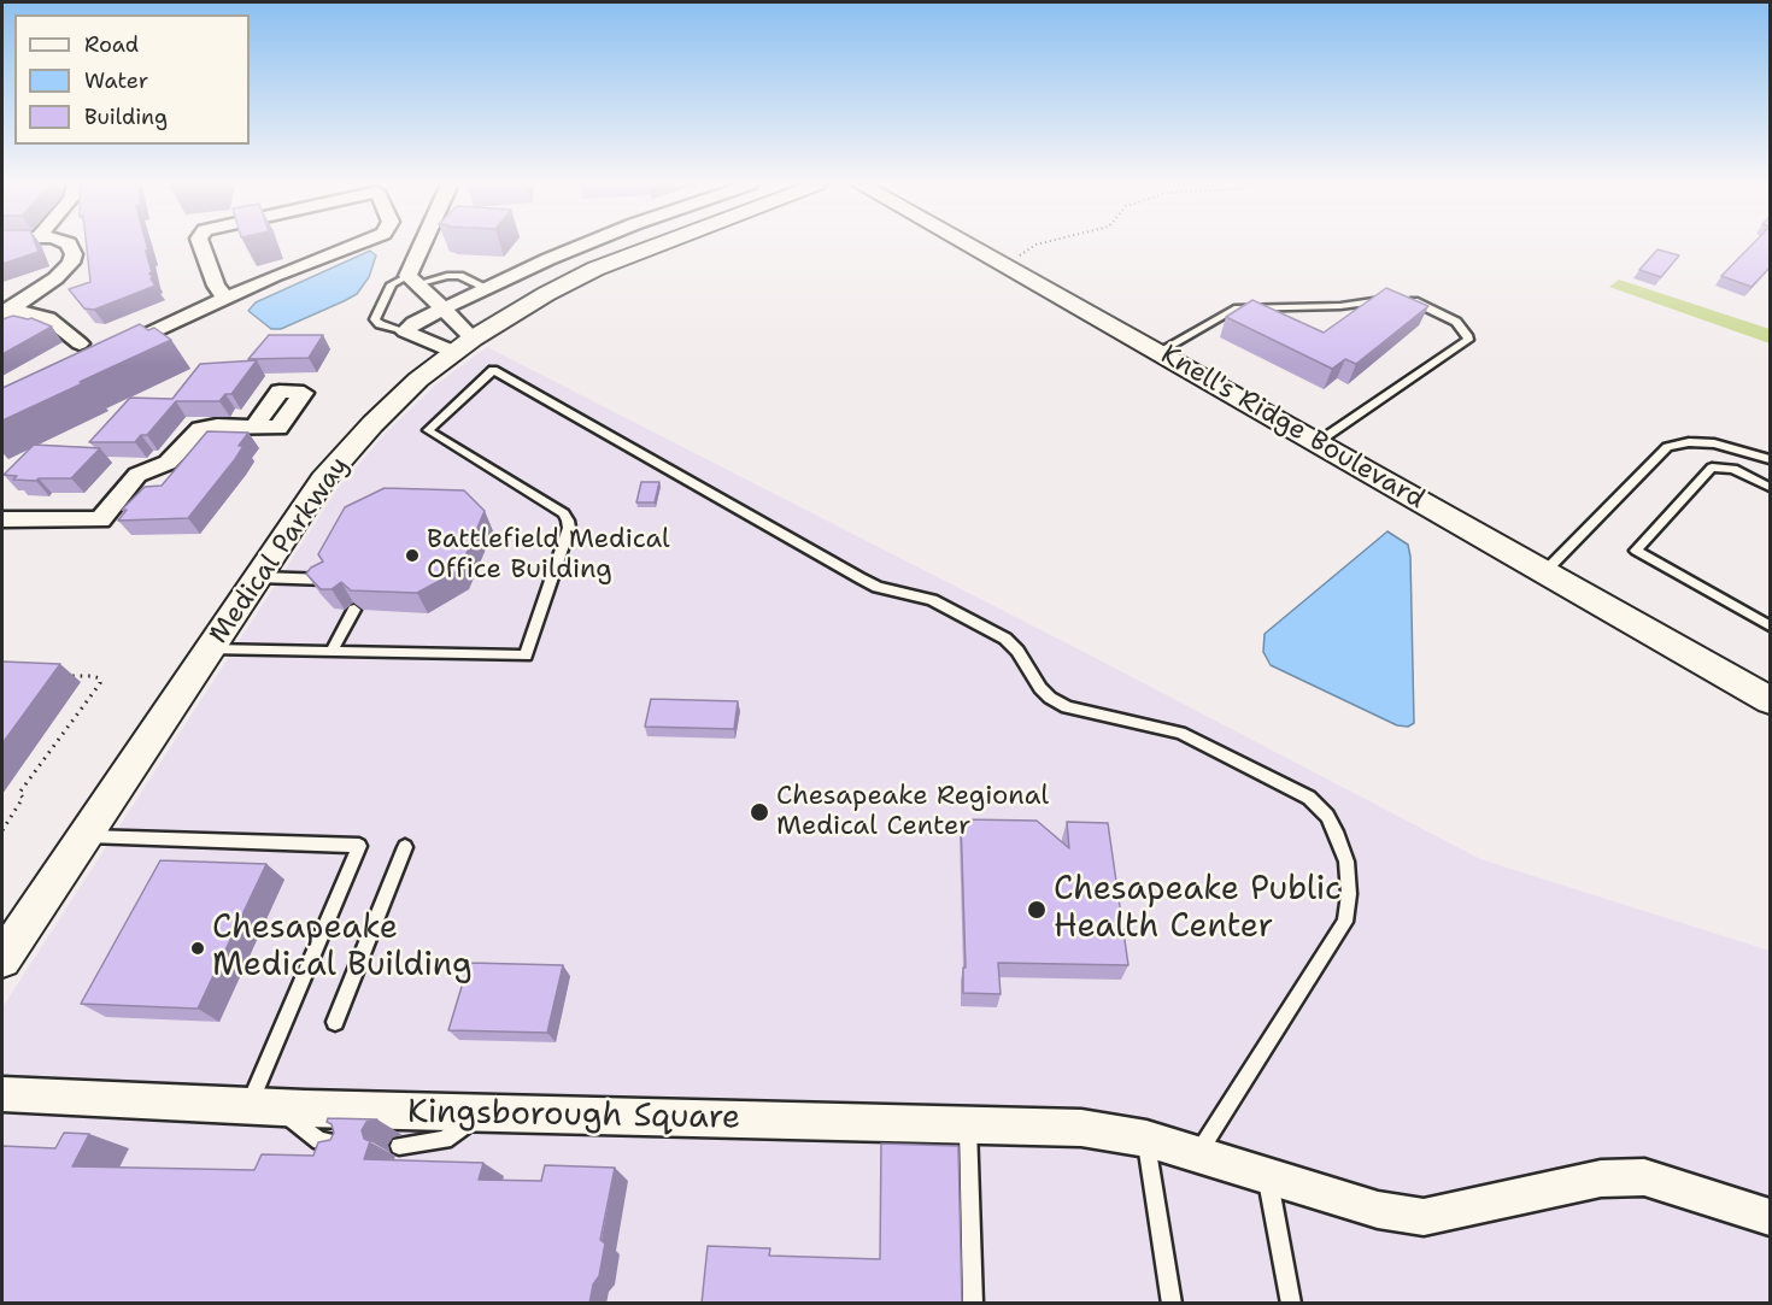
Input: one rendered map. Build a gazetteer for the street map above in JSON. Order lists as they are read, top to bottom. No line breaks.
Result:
{"streets":{"street":["Knell's Ridge Boulevard","Medical Parkway","Kingsborough Square"]},"places":["Battlefield Medical Office Building","Chesapeake Regional Medical Center","Chesapeake Public Health Center","Chesapeake Medical Building"],"legend":["Road","Water","Building"]}
